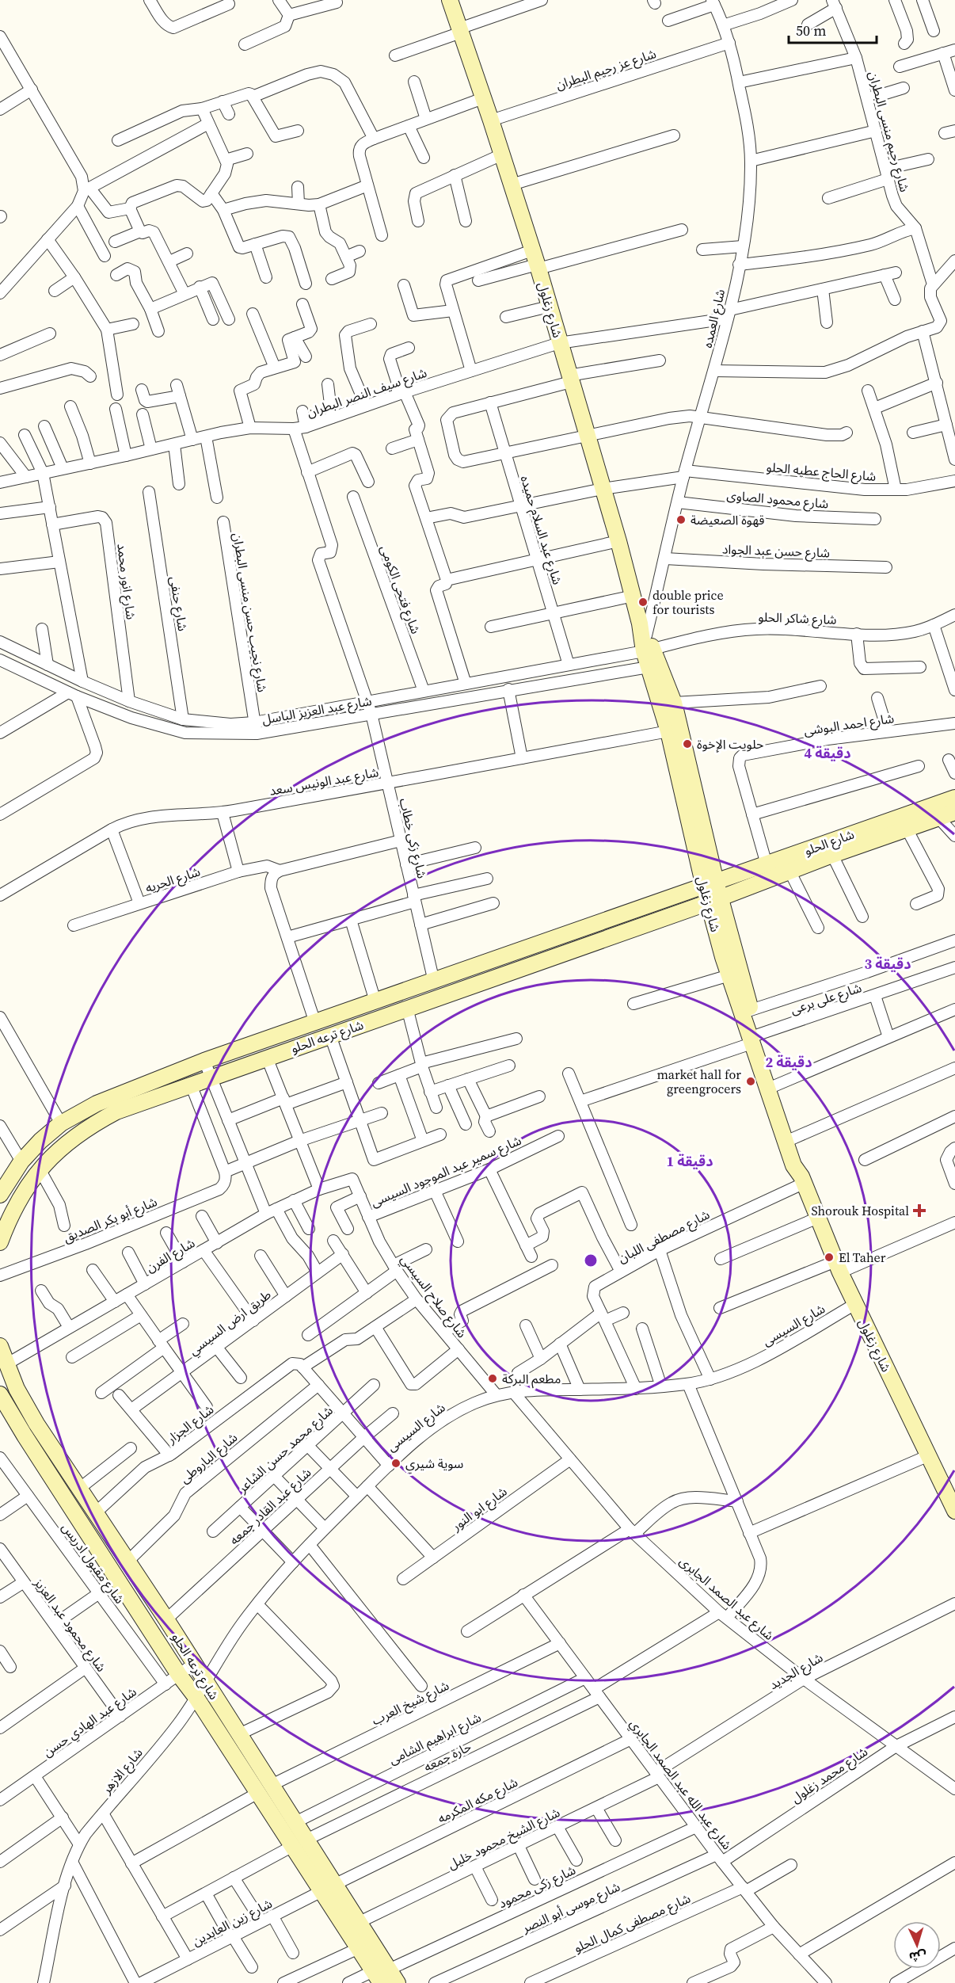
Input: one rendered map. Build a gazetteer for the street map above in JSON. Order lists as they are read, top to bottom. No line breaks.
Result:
{"streets":{"street":["شارع عز رحيم البطران","شارع رحيم منسى البطران","شارع زغلول","شارع العمده","شارع سيف النصر البطران","شارع الحاج عطيه الحلو","شارع محمود الصاوى","شارع عبد السلام حميده","شارع حسن عبد الجواد","شارع انور محمد","شارع فتحى الكومى","شارع حنفى","شارع نجيب حسن منسى البطران","شارع شاكر الحلو","شارع عبد العزيز الباسل","شارع احمد البوشى","شارع عبد الونيس سعد","شارع زكى خطاب","شارع الحلو","شارع الحريه","شارع على برعى","شارع ترعه الحلو","شارع سمير عبد الموجود السيسى","شارع أبو بكر الصديق","شارع مصطفى اللبان","شارع الفرن","شارع صلاح السيسي","طريق ارض السيسي","شارع السيسى","شارع الجزار","شارع محمد حسن الشاعر","شارع الباروطى","شارع عبد القادر جمعه","شارع ابو النور","شارع مقبول ادريس","شارع عبد الصمد الجابرى","شارع محمود عبد العزيز","شارع الجديد","شارع شيخ العرب","شارع عبد الهادي حسن","شارع ابراهيم الشامى","حارة جمعه","شارع الازهر","شارع محمد زغلول","شارع عبد الله عبد الصمد الجابري","شارع مكه المكرمه","شارع الشيخ محمود خليل","شارع زكى محمود","شارع موسى أبو النصر","شارع زين العابدين","شارع مصطفى كمال الحلو"]},"crossings":[["شارع عز رحيم البطران","شارع زغلول"],["شارع عز رحيم البطران","شارع العمده"],["شارع زغلول","شارع العمده"],["شارع زغلول","شارع سيف النصر البطران"],["شارع زغلول","شارع الحاج عطيه الحلو"],["شارع زغلول","شارع شاكر الحلو"],["شارع زغلول","شارع عبد العزيز الباسل"],["شارع زغلول","شارع عبد الونيس سعد"],["شارع زغلول","شارع الحلو"],["شارع زغلول","شارع على برعى"],["شارع زغلول","شارع ترعه الحلو"],["شارع زغلول","شارع مصطفى اللبان"],["شارع زغلول","شارع السيسى"],["شارع العمده","شارع سيف النصر البطران"],["شارع العمده","شارع الحاج عطيه الحلو"],["شارع العمده","شارع محمود الصاوى"],["شارع العمده","شارع حسن عبد الجواد"],["شارع العمده","شارع شاكر الحلو"],["شارع العمده","شارع عبد العزيز الباسل"],["شارع الحاج عطيه الحلو","شارع عبد السلام حميده"],["شارع عبد السلام حميده","شارع عبد العزيز الباسل"],["شارع انور محمد","شارع عبد العزيز الباسل"],["شارع فتحى الكومى","شارع عبد العزيز الباسل"],["شارع حنفى","شارع عبد العزيز الباسل"],["شارع نجيب حسن منسى البطران","شارع عبد العزيز الباسل"],["شارع شاكر الحلو","شارع عبد العزيز الباسل"],["شارع عبد العزيز الباسل","شارع زكى خطاب"],["شارع عبد الونيس سعد","شارع زكى خطاب"],["شارع زكى خطاب","شارع ترعه الحلو"],["شارع الحلو","شارع ترعه الحلو"],["شارع ترعه الحلو","شارع الفرن"],["شارع ترعه الحلو","شارع السيسى"],["شارع ترعه الحلو","شارع الجزار"],["شارع ترعه الحلو","شارع الباروطى"],["شارع ترعه الحلو","شارع عبد القادر جمعه"],["شارع ترعه الحلو","شارع شيخ العرب"],["شارع ترعه الحلو","شارع عبد الهادي حسن"],["شارع ترعه الحلو","شارع ابراهيم الشامى"],["شارع ترعه الحلو","حارة جمعه"],["شارع ترعه الحلو","شارع الازهر"],["شارع ترعه الحلو","شارع مكه المكرمه"],["شارع ترعه الحلو","شارع الشيخ محمود خليل"],["شارع ترعه الحلو","شارع زكى محمود"],["شارع ترعه الحلو","شارع زين العابدين"],["شارع سمير عبد الموجود السيسى","شارع صلاح السيسي"],["شارع الفرن","شارع صلاح السيسي"],["شارع صلاح السيسي","شارع السيسى"],["شارع السيسى","شارع عبد الصمد الجابرى"],["شارع السيسى","حارة جمعه"],["شارع السيسى","شارع الازهر"],["شارع ابو النور","شارع عبد الصمد الجابرى"],["شارع مقبول ادريس","شارع عبد الهادي حسن"],["شارع عبد الصمد الجابرى","شارع الجديد"],["شارع عبد الصمد الجابرى","حارة جمعه"],["شارع عبد الصمد الجابرى","شارع محمد زغلول"],["شارع محمود عبد العزيز","شارع عبد الهادي حسن"],["شارع الجديد","شارع عبد الله عبد الصمد الجابري"],["شارع الجديد","شارع الشيخ محمود خليل"],["شارع شيخ العرب","شارع عبد الله عبد الصمد الجابري"],["شارع ابراهيم الشامى","شارع عبد الله عبد الصمد الجابري"],["حارة جمعه","شارع عبد الله عبد الصمد الجابري"],["شارع محمد زغلول","شارع عبد الله عبد الصمد الجابري"],["شارع محمد زغلول","شارع موسى أبو النصر"],["شارع عبد الله عبد الصمد الجابري","شارع مكه المكرمه"],["شارع عبد الله عبد الصمد الجابري","شارع الشيخ محمود خليل"],["شارع عبد الله عبد الصمد الجابري","شارع زكى محمود"],["شارع عبد الله عبد الصمد الجابري","شارع موسى أبو النصر"],["شارع عبد الله عبد الصمد الجابري","شارع مصطفى كمال الحلو"],["شارع مكه المكرمه","شارع زين العابدين"]],"places":{"other":["قهوة الصعيضة","double price for tourists","حلويت الإخوة","market hall for greengrocers","El Taher","مطعم البركة","سوية شيري"],"health":["Shorouk Hospital"]},"scale_bar":"50 m","north":"bottom","rings":["4 دقيقة","3 دقيقة","2 دقيقة","1 دقيقة"]}
